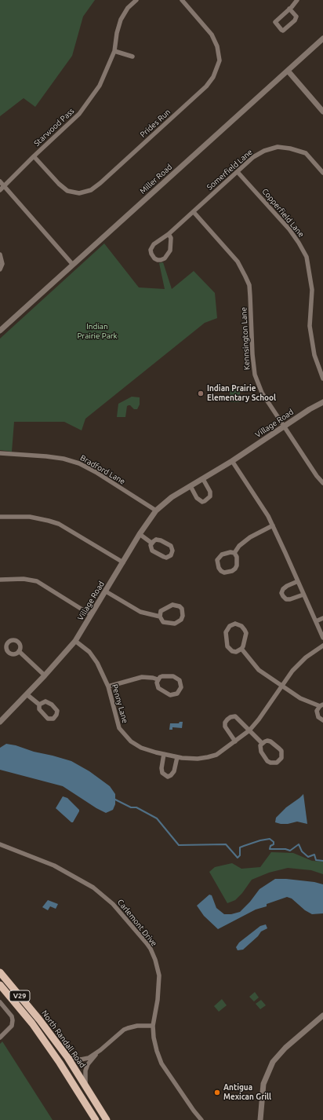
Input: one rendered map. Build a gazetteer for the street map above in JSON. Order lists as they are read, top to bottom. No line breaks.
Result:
{"streets":{"main road":["V29","North Randall Road"],"street":["Prides Run","Starwood Pass","Somerfield Lane","Miller Road","Copperfield Lane","Kennsington Lane","Village Road","Bradford Lane","Penny Lane","Carlemont Drive"]},"crossings":[["Prides Run","Starwood Pass"],["Somerfield Lane","Copperfield Lane"],["Somerfield Lane","Kennsington Lane"],["Kennsington Lane","Village Road"],["Village Road","Bradford Lane"],["Village Road","Penny Lane"]],"parks":["Indian Prairie Park"],"places":["Indian Prairie Elementary School","Antigua Mexican Grill"]}
